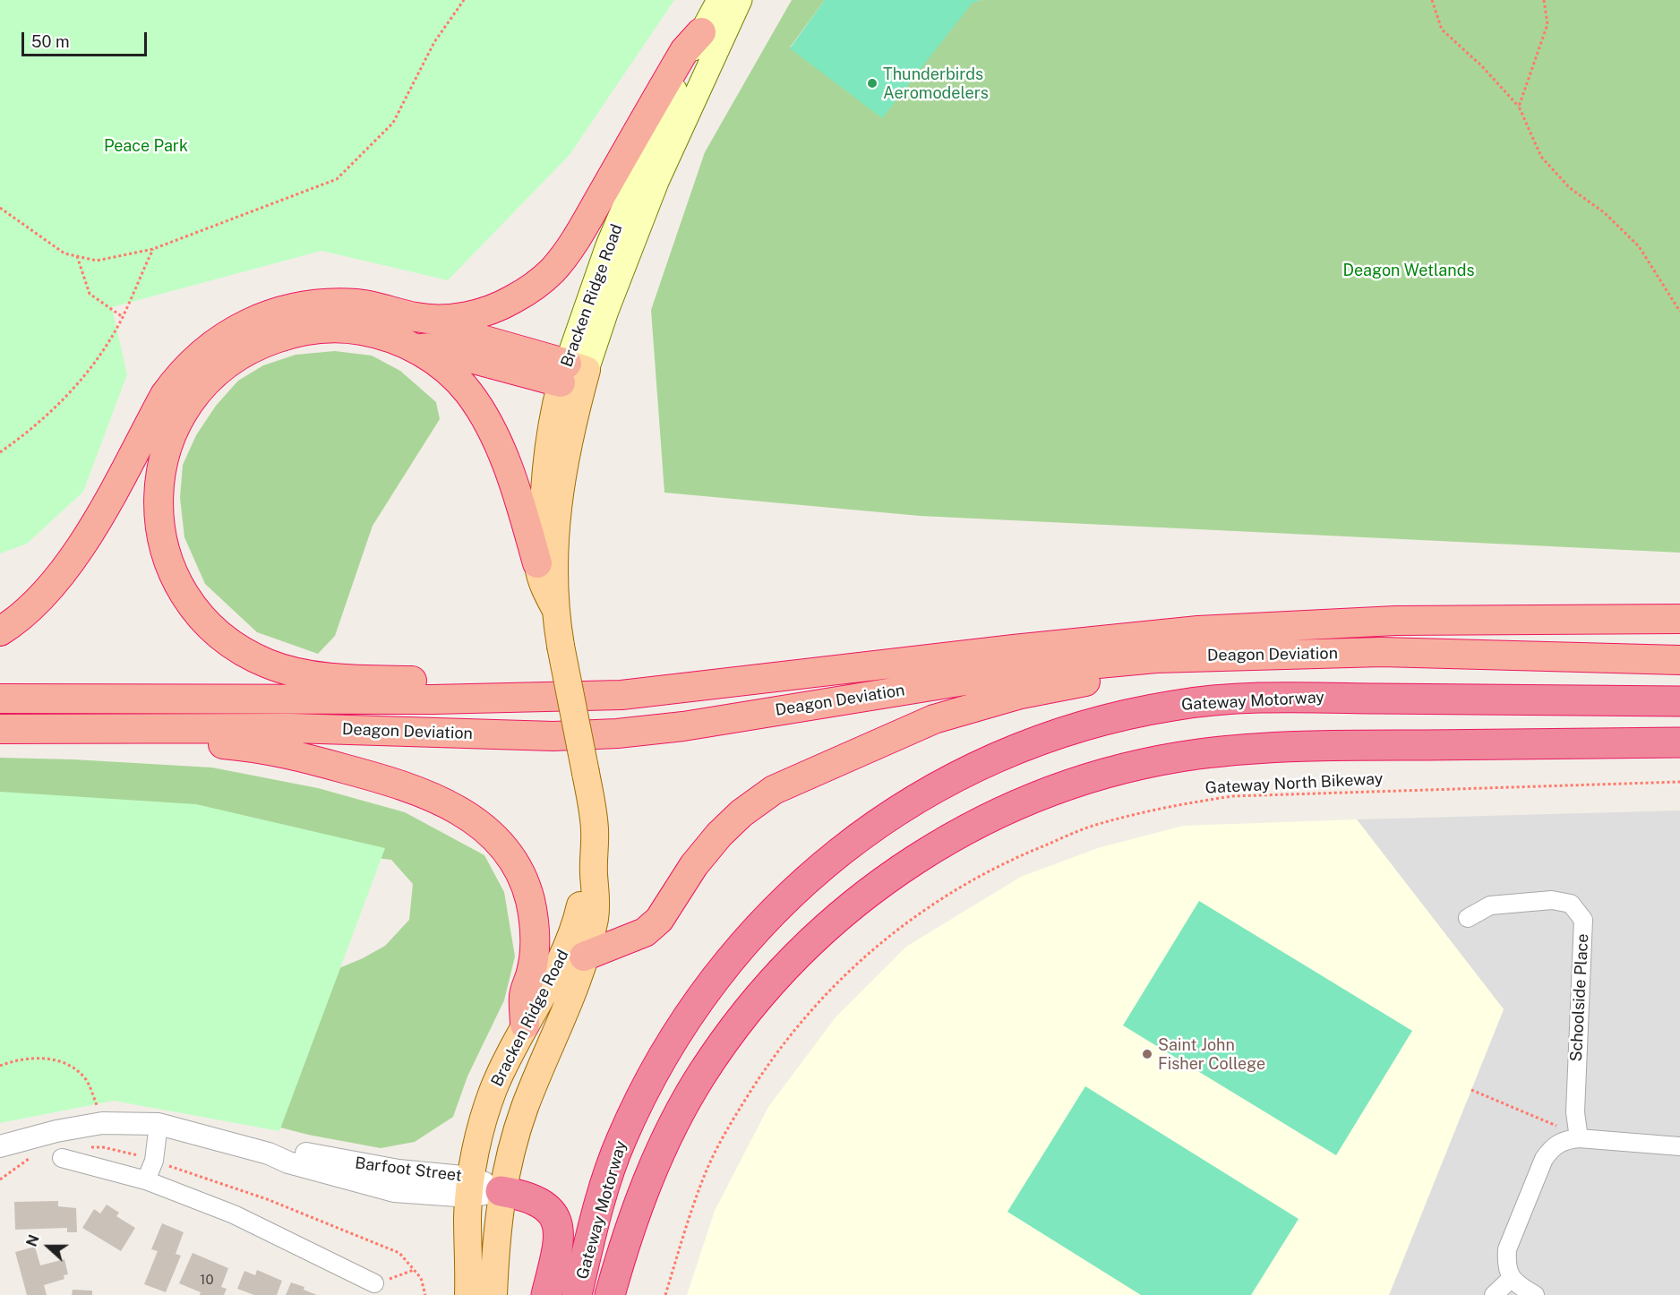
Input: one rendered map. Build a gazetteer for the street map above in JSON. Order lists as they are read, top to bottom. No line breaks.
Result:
{"streets":{"highway":["Deagon Deviation","Gateway Motorway"],"main road":["Bracken Ridge Road"],"street":["Schoolside Place","Barfoot Street"],"path":["Gateway North Bikeway"]},"crossings":[["Bracken Ridge Road","Barfoot Street"]],"parks":["Peace Park","Deagon Wetlands"],"places":["Thunderbirds Aeromodelers","Saint John Fisher College"],"house_numbers":["10"],"scale_bar":"50 m","north":"left"}
